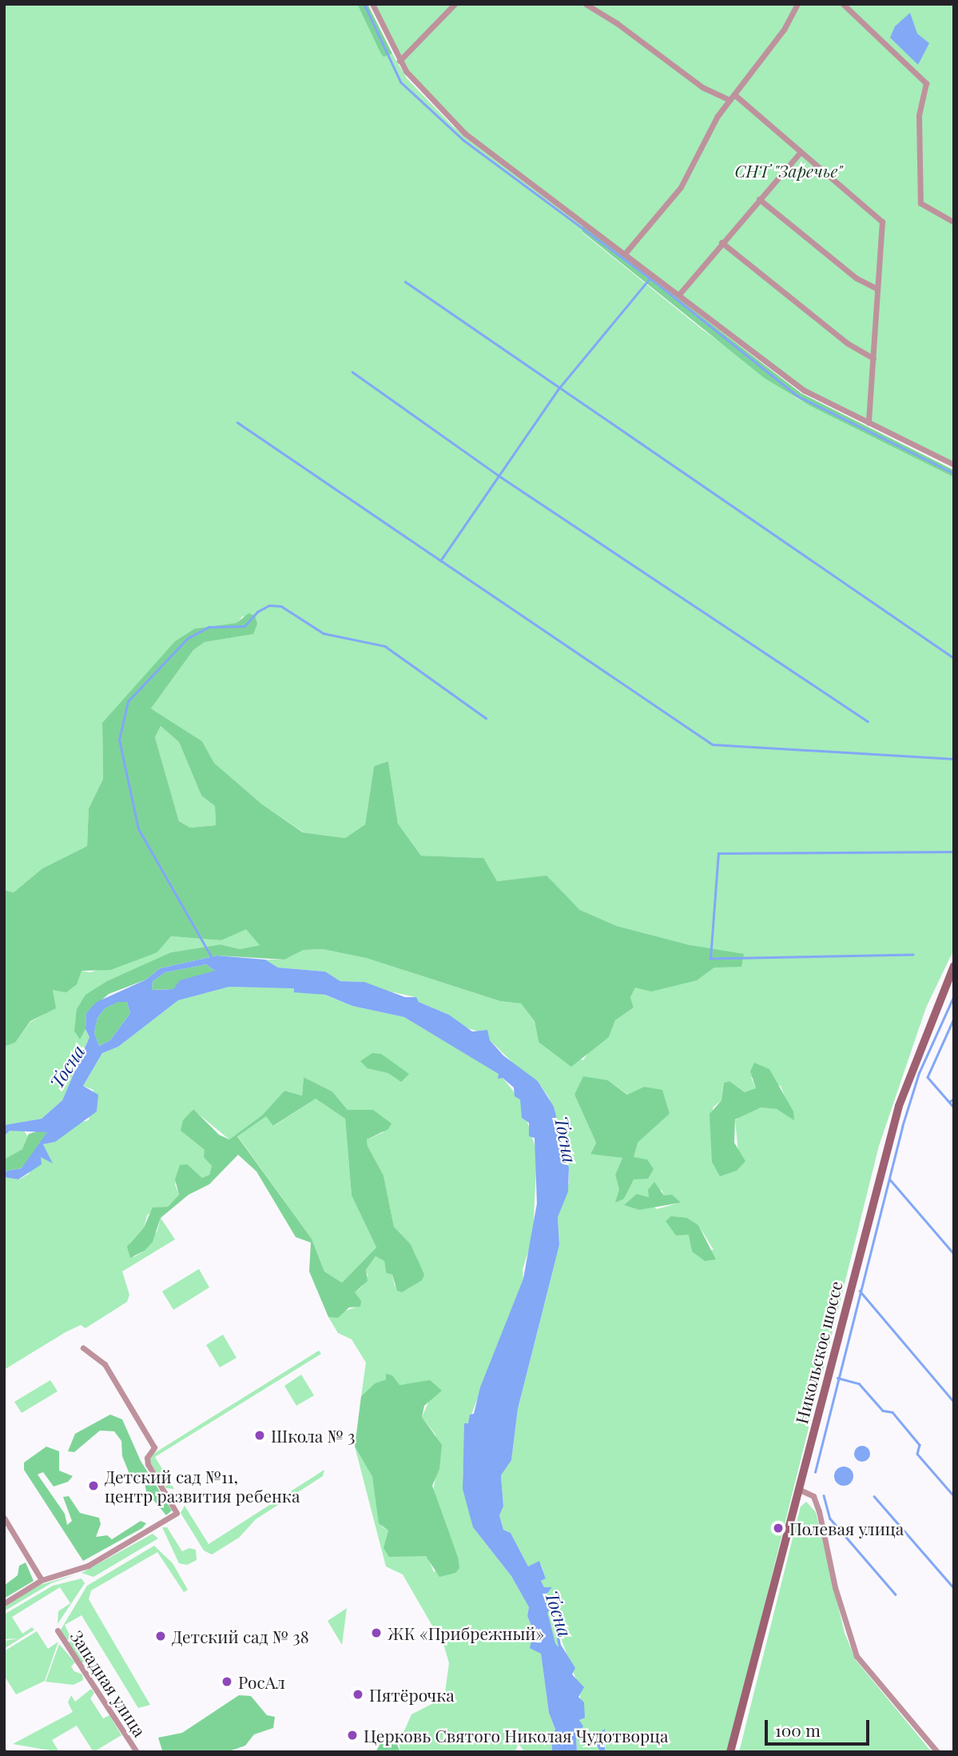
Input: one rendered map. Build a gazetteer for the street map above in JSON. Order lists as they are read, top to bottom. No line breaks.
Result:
{"streets":{"main road":["Никольское шоссе"],"street":["Западная улица"]},"water":["Тосна"],"parks":["СНТ \"Заречье\""],"places":["Школа № 3","Детский сад №11, центр развития ребенка","Полевая улица","ЖК «Прибрежный»","Детский сад № 38","РосАл","Пятёрочка","Церковь Святого Николая Чудотворца"],"scale_bar":"100 m"}
